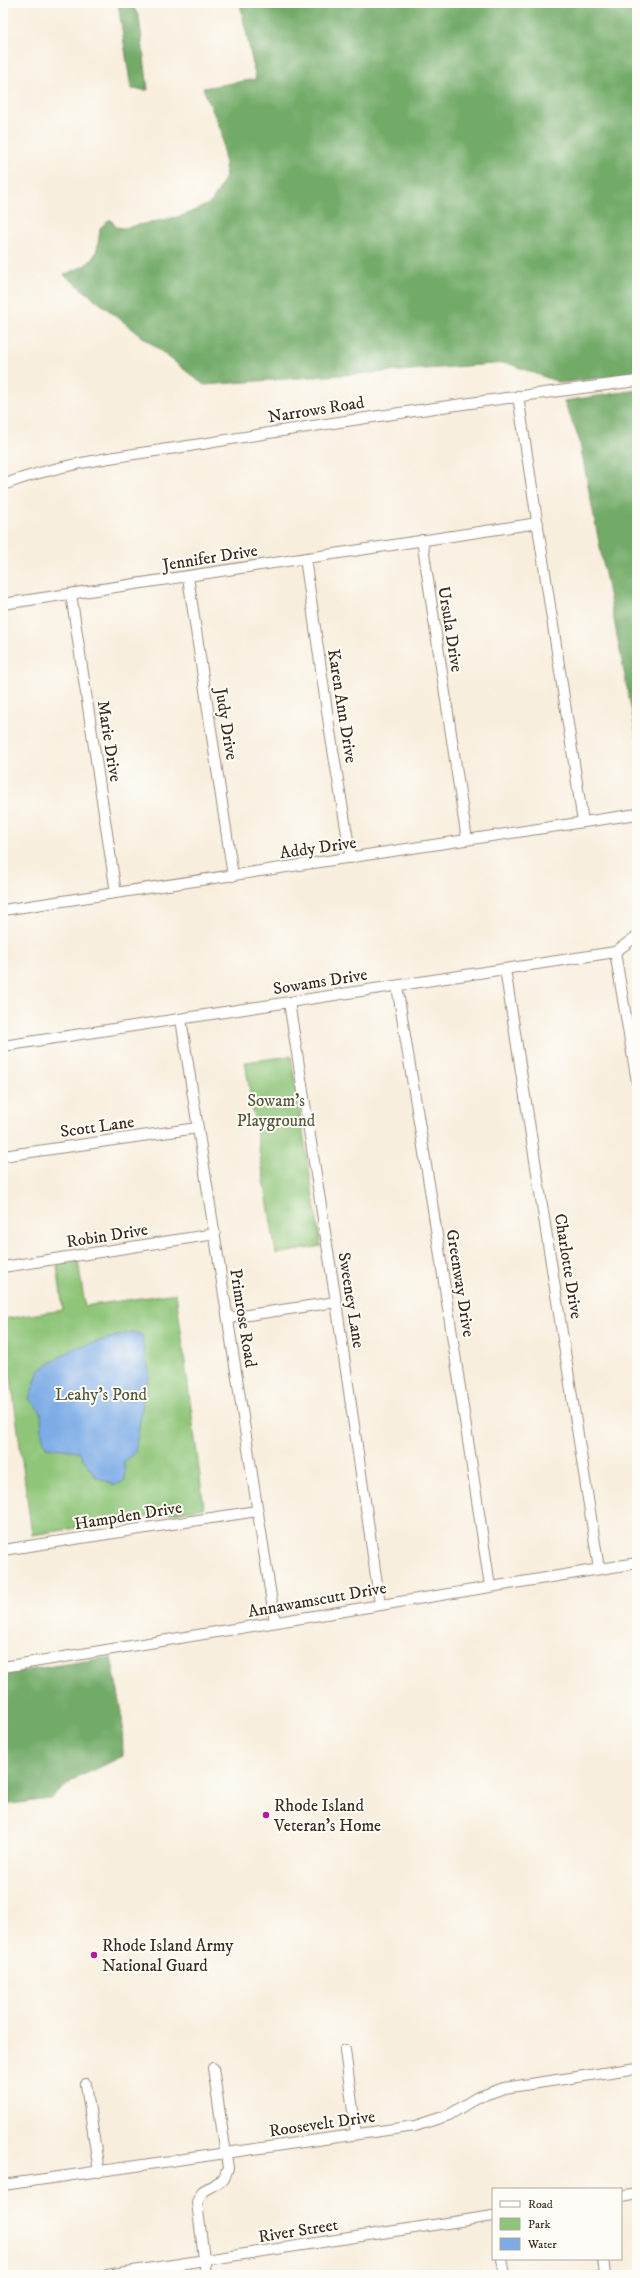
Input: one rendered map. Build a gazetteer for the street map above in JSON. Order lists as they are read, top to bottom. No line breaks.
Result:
{"streets":{"street":["Narrows Road","Jennifer Drive","Ursula Drive","Karen Ann Drive","Judy Drive","Marie Drive","Addy Drive","Sowams Drive","Scott Lane","Robin Drive","Charlotte Drive","Greenway Drive","Sweeney Lane","Primrose Road","Hampden Drive","Annawamscutt Drive","Roosevelt Drive","River Street"]},"crossings":[["Jennifer Drive","Ursula Drive"],["Jennifer Drive","Karen Ann Drive"],["Jennifer Drive","Judy Drive"],["Jennifer Drive","Marie Drive"],["Ursula Drive","Addy Drive"],["Karen Ann Drive","Addy Drive"],["Judy Drive","Addy Drive"],["Marie Drive","Addy Drive"],["Sowams Drive","Charlotte Drive"],["Sowams Drive","Greenway Drive"],["Sowams Drive","Sweeney Lane"],["Sowams Drive","Primrose Road"],["Scott Lane","Primrose Road"],["Robin Drive","Primrose Road"],["Charlotte Drive","Annawamscutt Drive"],["Greenway Drive","Annawamscutt Drive"],["Sweeney Lane","Annawamscutt Drive"],["Primrose Road","Hampden Drive"],["Primrose Road","Annawamscutt Drive"]],"parks":["Sowam's Playground","Leahy's Pond"],"places":["Rhode Island Veteran's Home","Rhode Island Army National Guard"],"legend":["Road","Park","Water"]}
